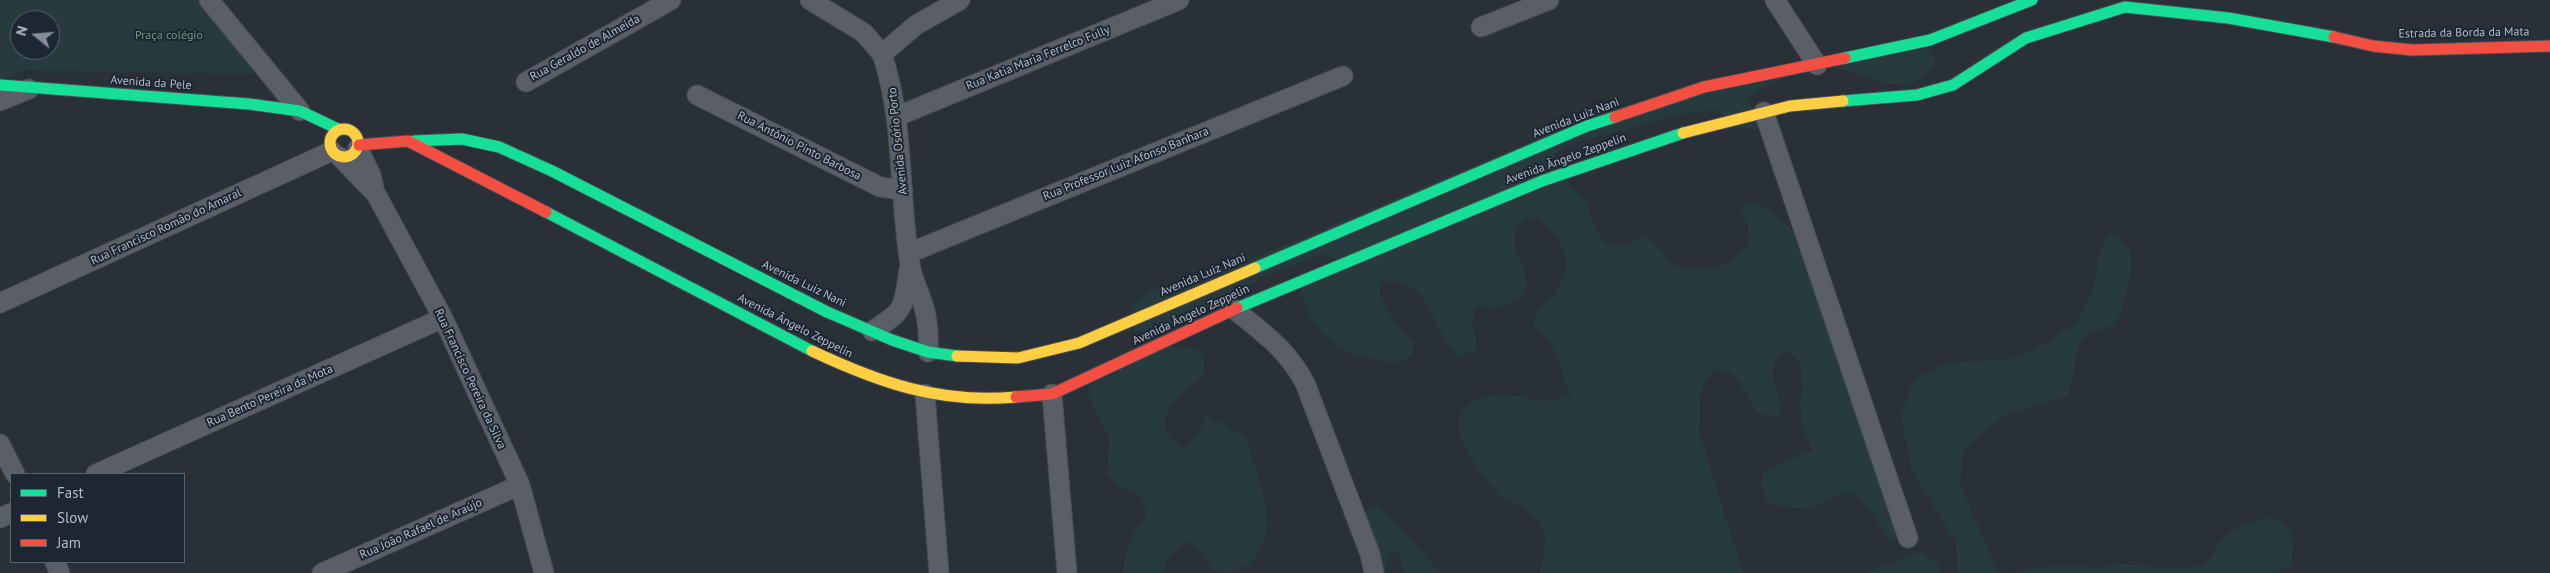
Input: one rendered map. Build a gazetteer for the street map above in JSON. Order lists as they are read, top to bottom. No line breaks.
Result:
{"streets":{"street":["Estrada da Borda da Mata","Rua Geraldo de Almeida","Rua Katia Maria Ferrelco Fully","Avenida da Pele","Avenida Luiz Nani","Avenida Osório Porto","Rua Antônio Pinto Barbosa","Avenida Ângelo Zeppelin","Rua Professor Luiz Afonso Banhara","Rua Francisco Romão do Amaral","Rua Francisco Pereira da Silva","Rua Bento Pereira da Mota","Rua João Rafael de Araújo"]},"crossings":[["Estrada da Borda da Mata","Avenida Ângelo Zeppelin"],["Rua Katia Maria Ferrelco Fully","Avenida Osório Porto"],["Avenida da Pele","Avenida Ângelo Zeppelin"],["Avenida da Pele","Rua Francisco Romão do Amaral"],["Avenida da Pele","Rua Francisco Pereira da Silva"],["Avenida Luiz Nani","Avenida Ângelo Zeppelin"],["Avenida Osório Porto","Rua Antônio Pinto Barbosa"],["Avenida Osório Porto","Rua Professor Luiz Afonso Banhara"],["Avenida Ângelo Zeppelin","Rua Francisco Romão do Amaral"],["Avenida Ângelo Zeppelin","Rua Francisco Pereira da Silva"],["Rua Francisco Romão do Amaral","Rua Francisco Pereira da Silva"],["Rua Francisco Pereira da Silva","Rua Bento Pereira da Mota"],["Rua Francisco Pereira da Silva","Rua João Rafael de Araújo"]],"parks":["Praça colégio"],"legend":["Fast","Slow","Jam"],"north":"left"}
